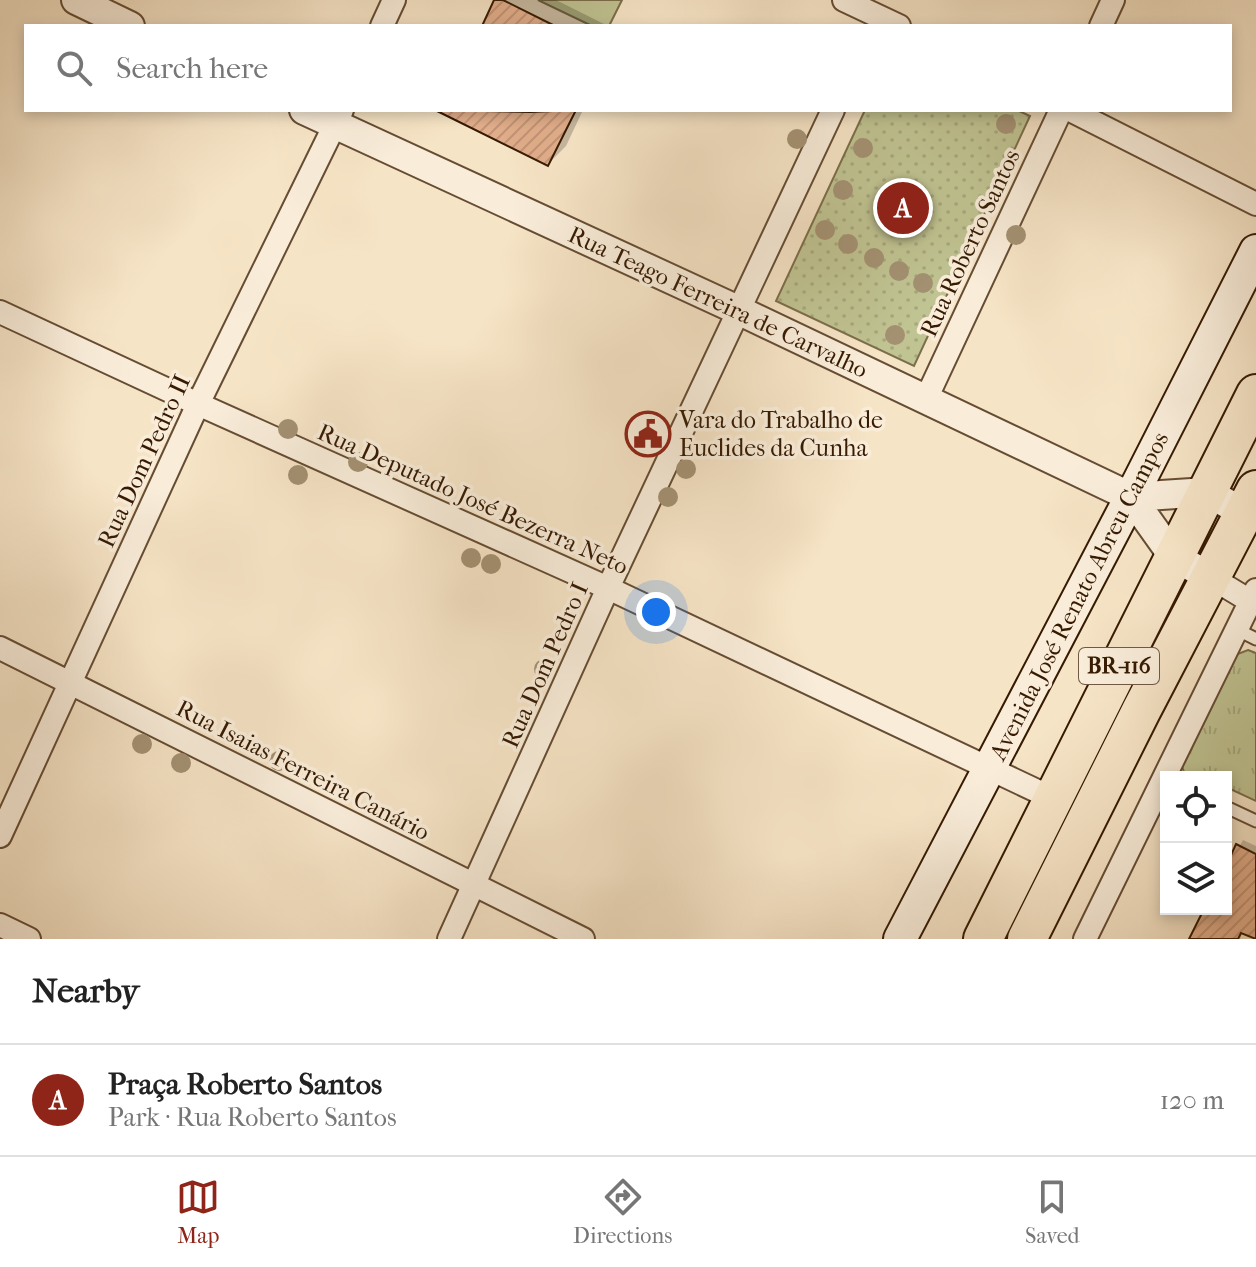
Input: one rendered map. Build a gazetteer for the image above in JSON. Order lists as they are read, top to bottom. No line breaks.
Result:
{"streets":{"highway":["BR-116"],"main road":["Avenida José Renato Abreu Campos"],"street":["Rua Roberto Santos","Rua Teago Ferreira de Carvalho","Rua Dom Pedro II","Rua Deputado José Bezerra Neto","Rua Dom Pedro I","Rua Isaias Ferreira Canário"]},"crossings":[["Rua Roberto Santos","Rua Teago Ferreira de Carvalho"],["Rua Teago Ferreira de Carvalho","Rua Dom Pedro II"],["Rua Teago Ferreira de Carvalho","Avenida José Renato Abreu Campos"],["Rua Teago Ferreira de Carvalho","Rua Dom Pedro I"],["Rua Dom Pedro II","Rua Deputado José Bezerra Neto"],["Rua Dom Pedro II","Rua Isaias Ferreira Canário"],["Rua Deputado José Bezerra Neto","Avenida José Renato Abreu Campos"],["Rua Deputado José Bezerra Neto","Rua Dom Pedro I"],["Rua Deputado José Bezerra Neto","BR-116"],["Rua Dom Pedro I","Rua Isaias Ferreira Canário"]],"places":{"public building":["Vara do Trabalho de Euclides da Cunha"]},"page":{"search":"Search here","pins":"A","heading":"Nearby","list":[{"mark":"A","name":"Praça Roberto Santos","note":"Park · Rua Roberto Santos","value":"120 m"}],"nav":["Map","Directions","Saved"]}}
